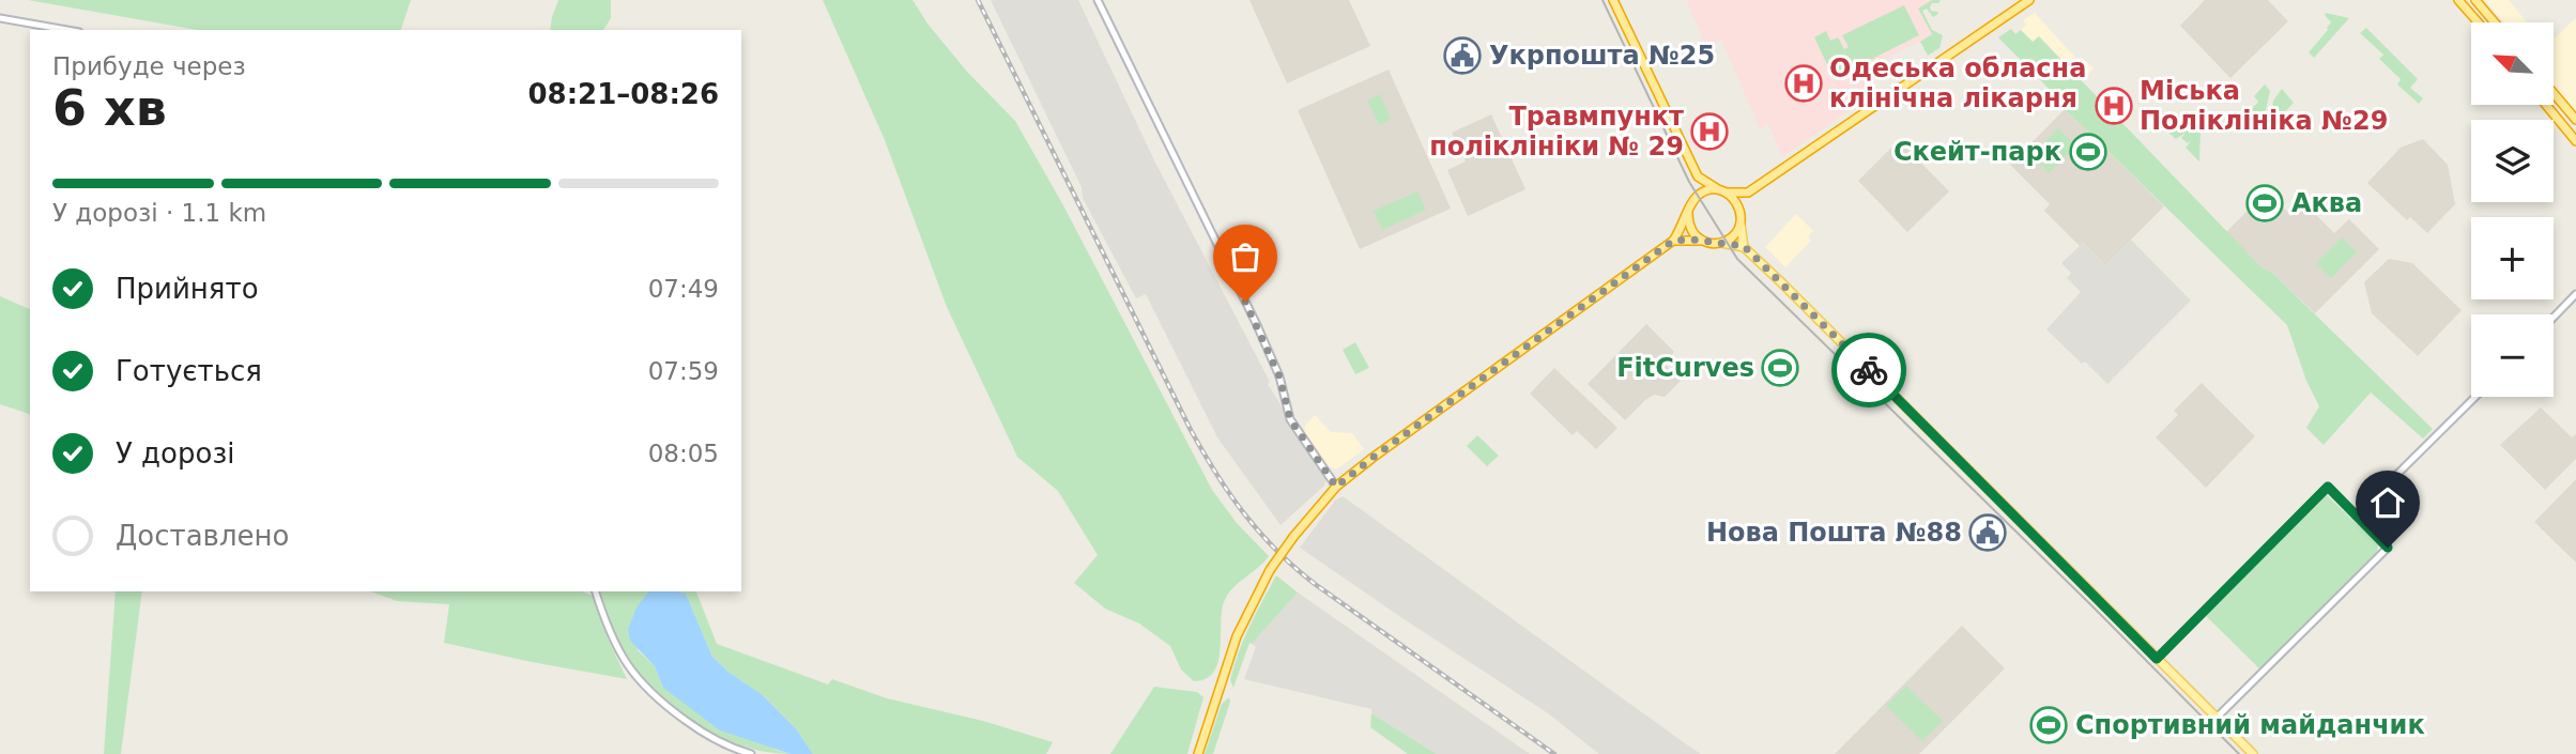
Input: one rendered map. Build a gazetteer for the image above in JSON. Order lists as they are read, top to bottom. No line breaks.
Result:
{"places":{"public building":["Укрпошта №25","Нова Пошта №88"],"hospital":["Одеська обласна клінічна лікарня","Міська Поліклініка №29","Травмпункт поліклініки № 29"],"sports":["Скейт-парк","Аква","FitCurves","Спортивний майданчик"]},"north":"top left","page":{"map_buttons":["+","−"],"heading":["6 хв","Прибуде через","08:21–08:26"],"bar":"У дорозі · 1.1 km","list":[["Прийнято","07:49"],["Готується","07:59"],["У дорозі","08:05"],"Доставлено"]}}
